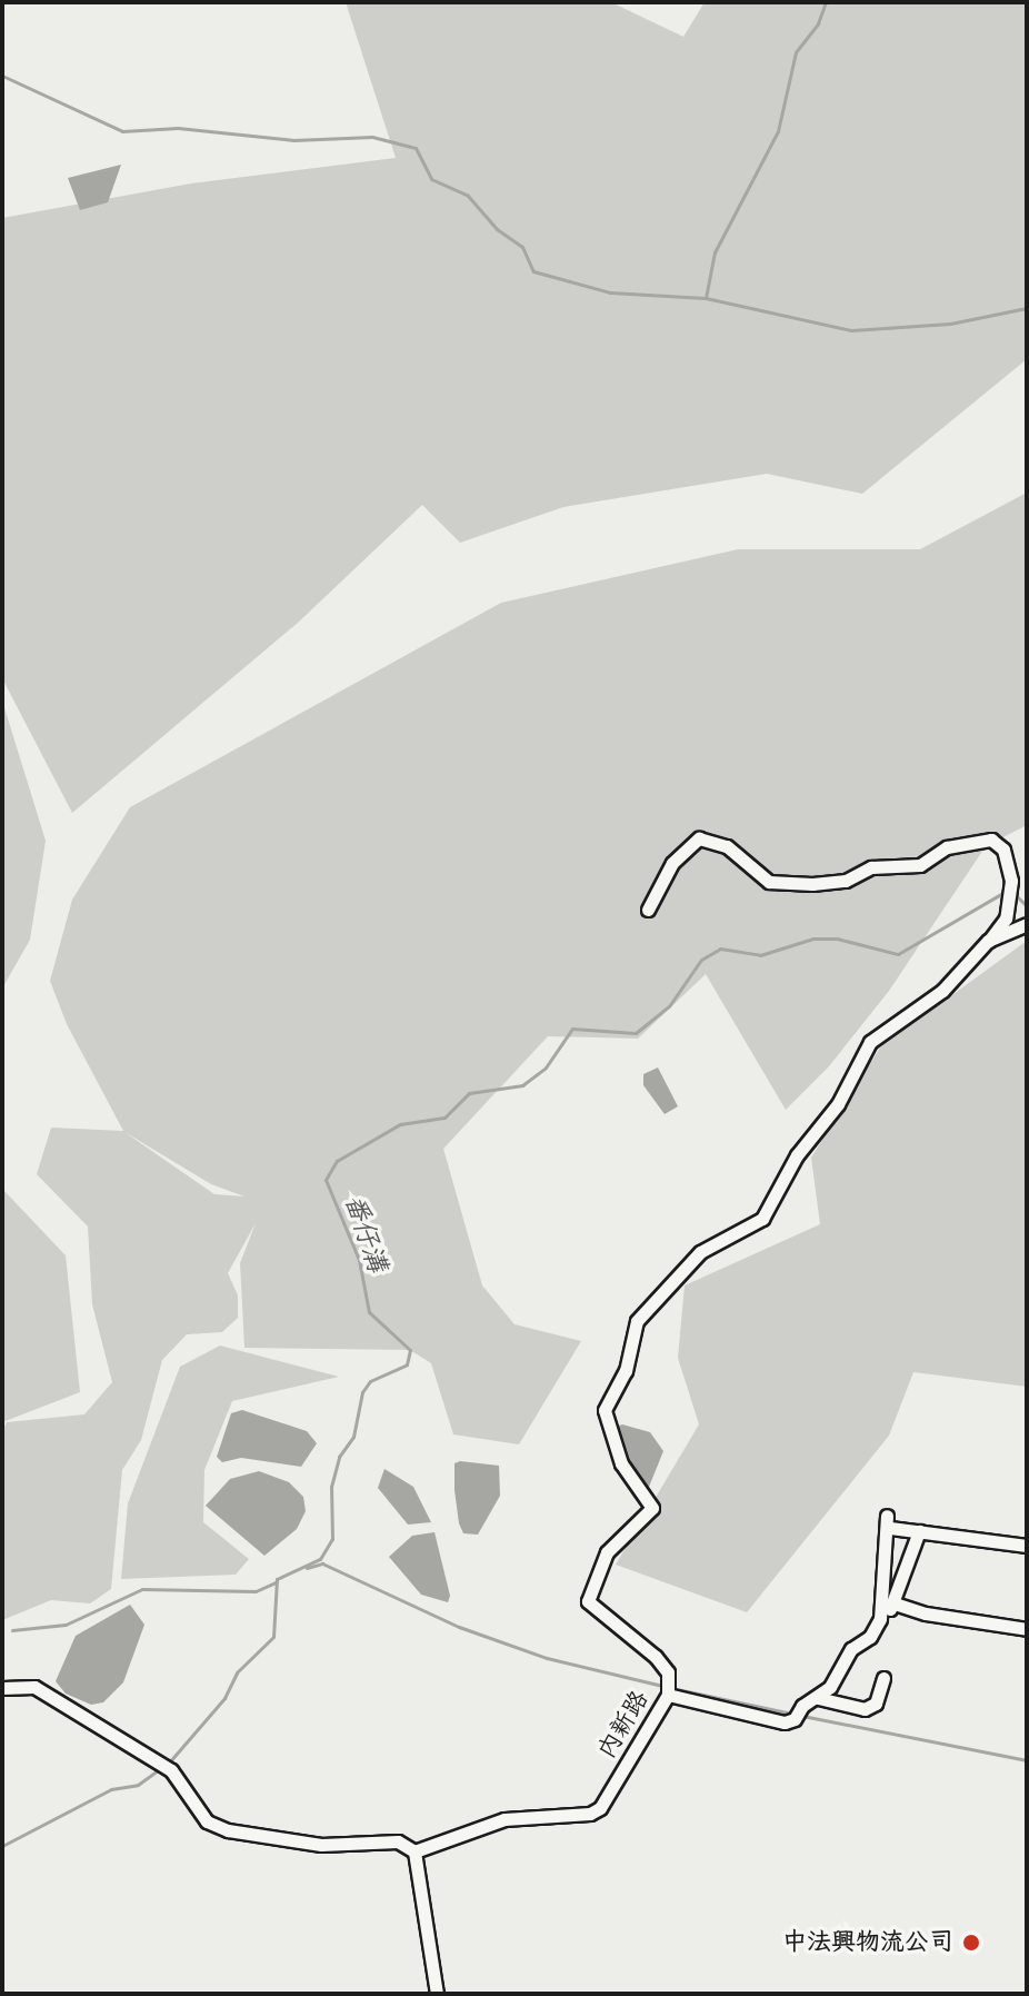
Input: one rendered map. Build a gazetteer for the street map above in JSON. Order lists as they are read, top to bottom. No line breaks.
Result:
{"streets":{"street":["內新路"]},"water":["番仔溝"],"places":["中法興物流公司"]}
